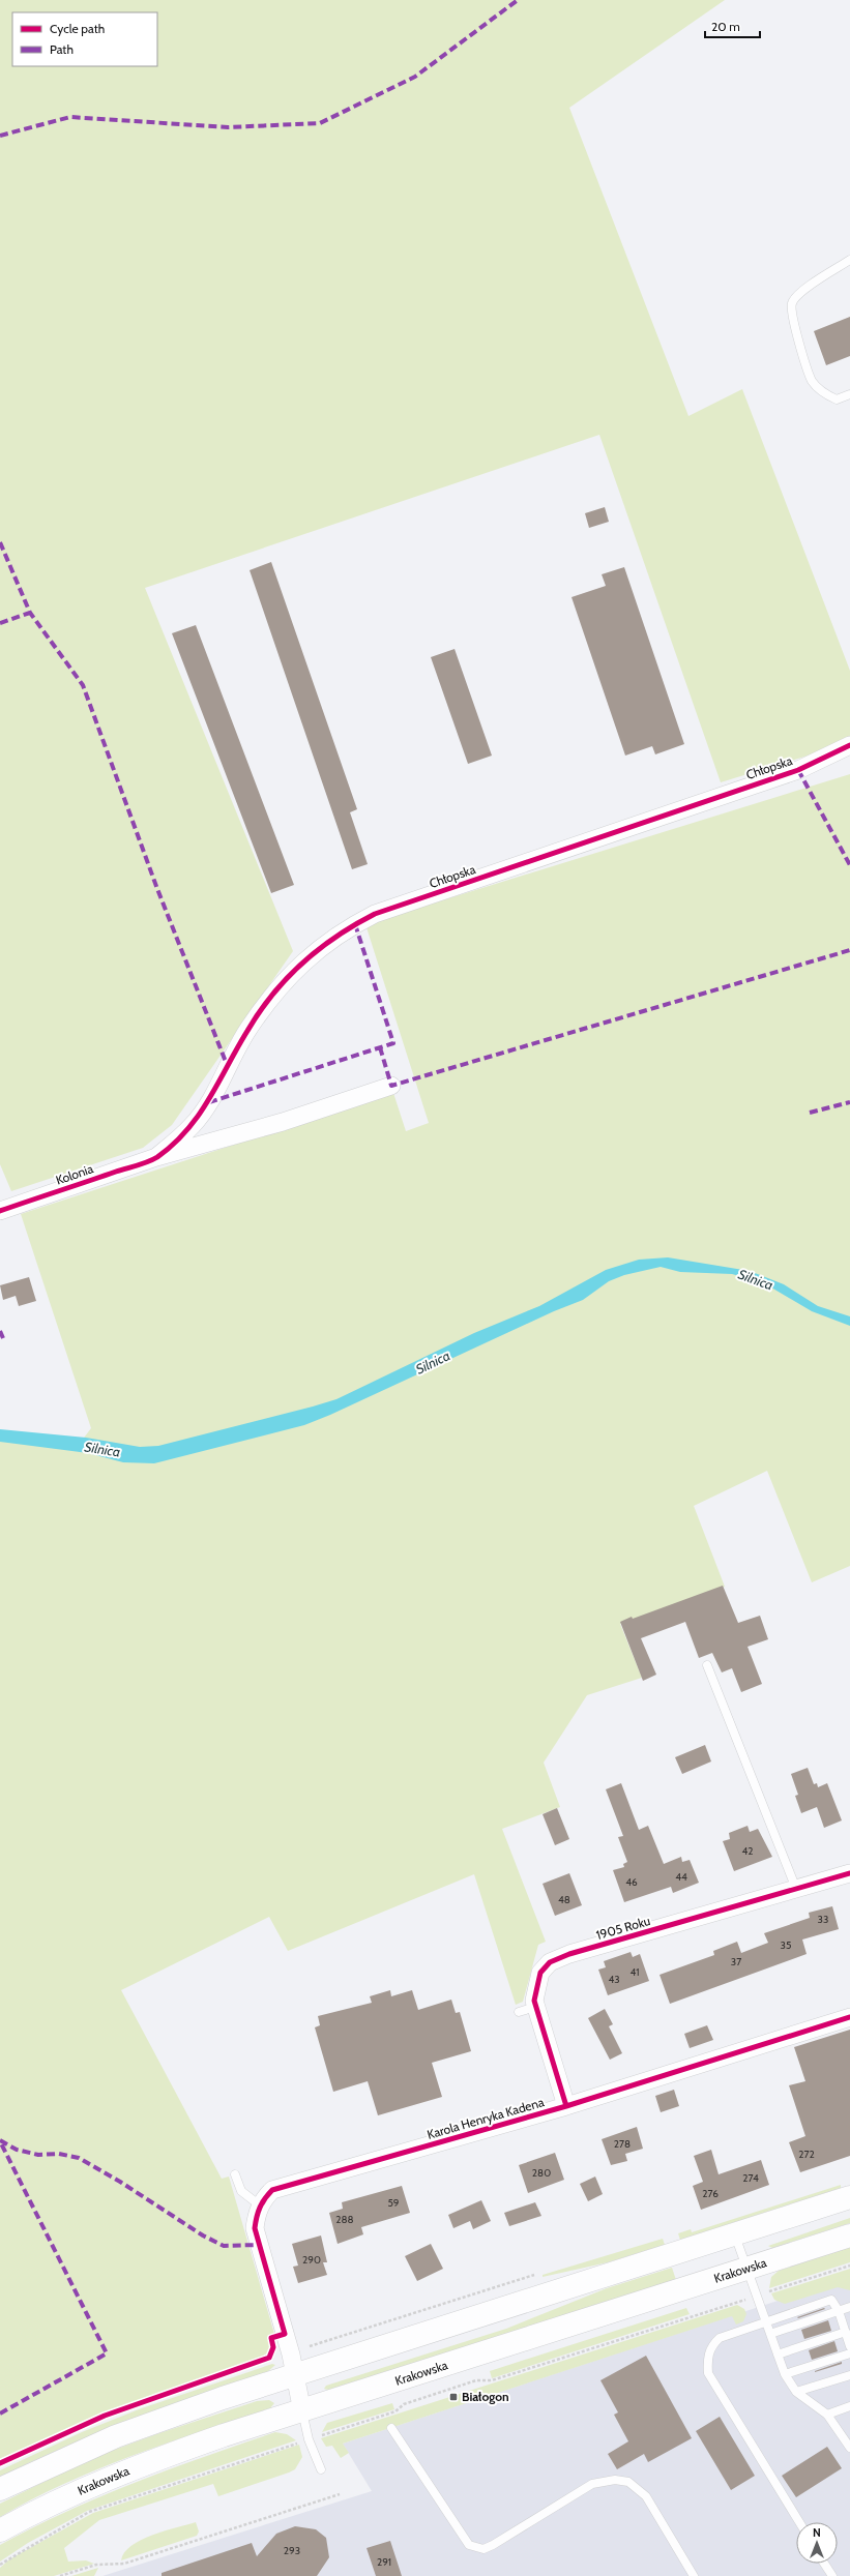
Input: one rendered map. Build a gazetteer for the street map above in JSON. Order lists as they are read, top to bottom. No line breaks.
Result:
{"streets":{"main road":["Krakowska"],"street":["Chłopska","Kolonia","1905 Roku","Karola Henryka Kadena"]},"crossings":[["Chłopska","Kolonia"],["1905 Roku","Karola Henryka Kadena"],["Karola Henryka Kadena","Krakowska"]],"water":["Silnica"],"places":{"transit":["Białogon"]},"house_numbers":["42","44","46","48","33","35","37","41","43","278","272","280","274","276","59","288","290","293","291"],"legend":["Cycle path","Path"],"scale_bar":"20 m","north":"top"}
